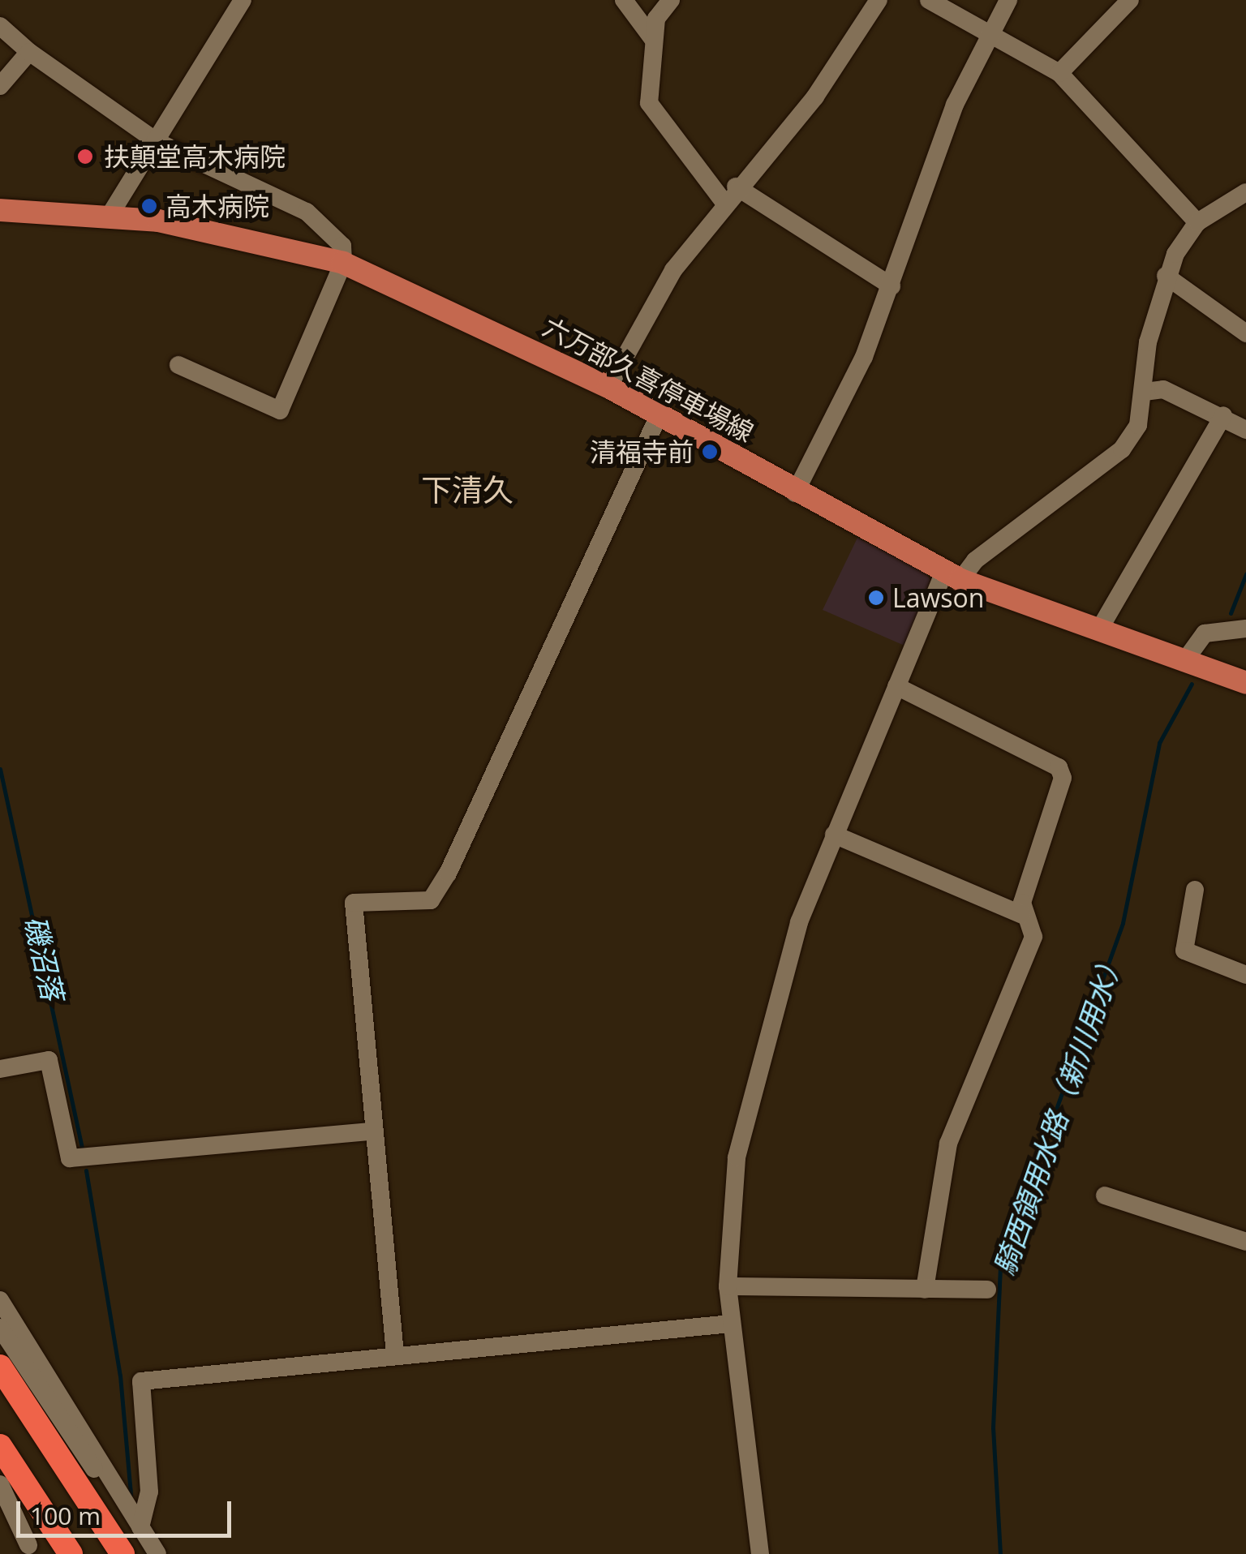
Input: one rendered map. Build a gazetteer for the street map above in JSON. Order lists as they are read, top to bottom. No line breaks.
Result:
{"streets":{"main road":["六万部久喜停車場線"]},"districts":["下清久"],"water":["磯沼落","騎西領用水路（新川用水）"],"places":["扶顛堂高木病院","高木病院","清福寺前","Lawson"],"scale_bar":"100 m"}
